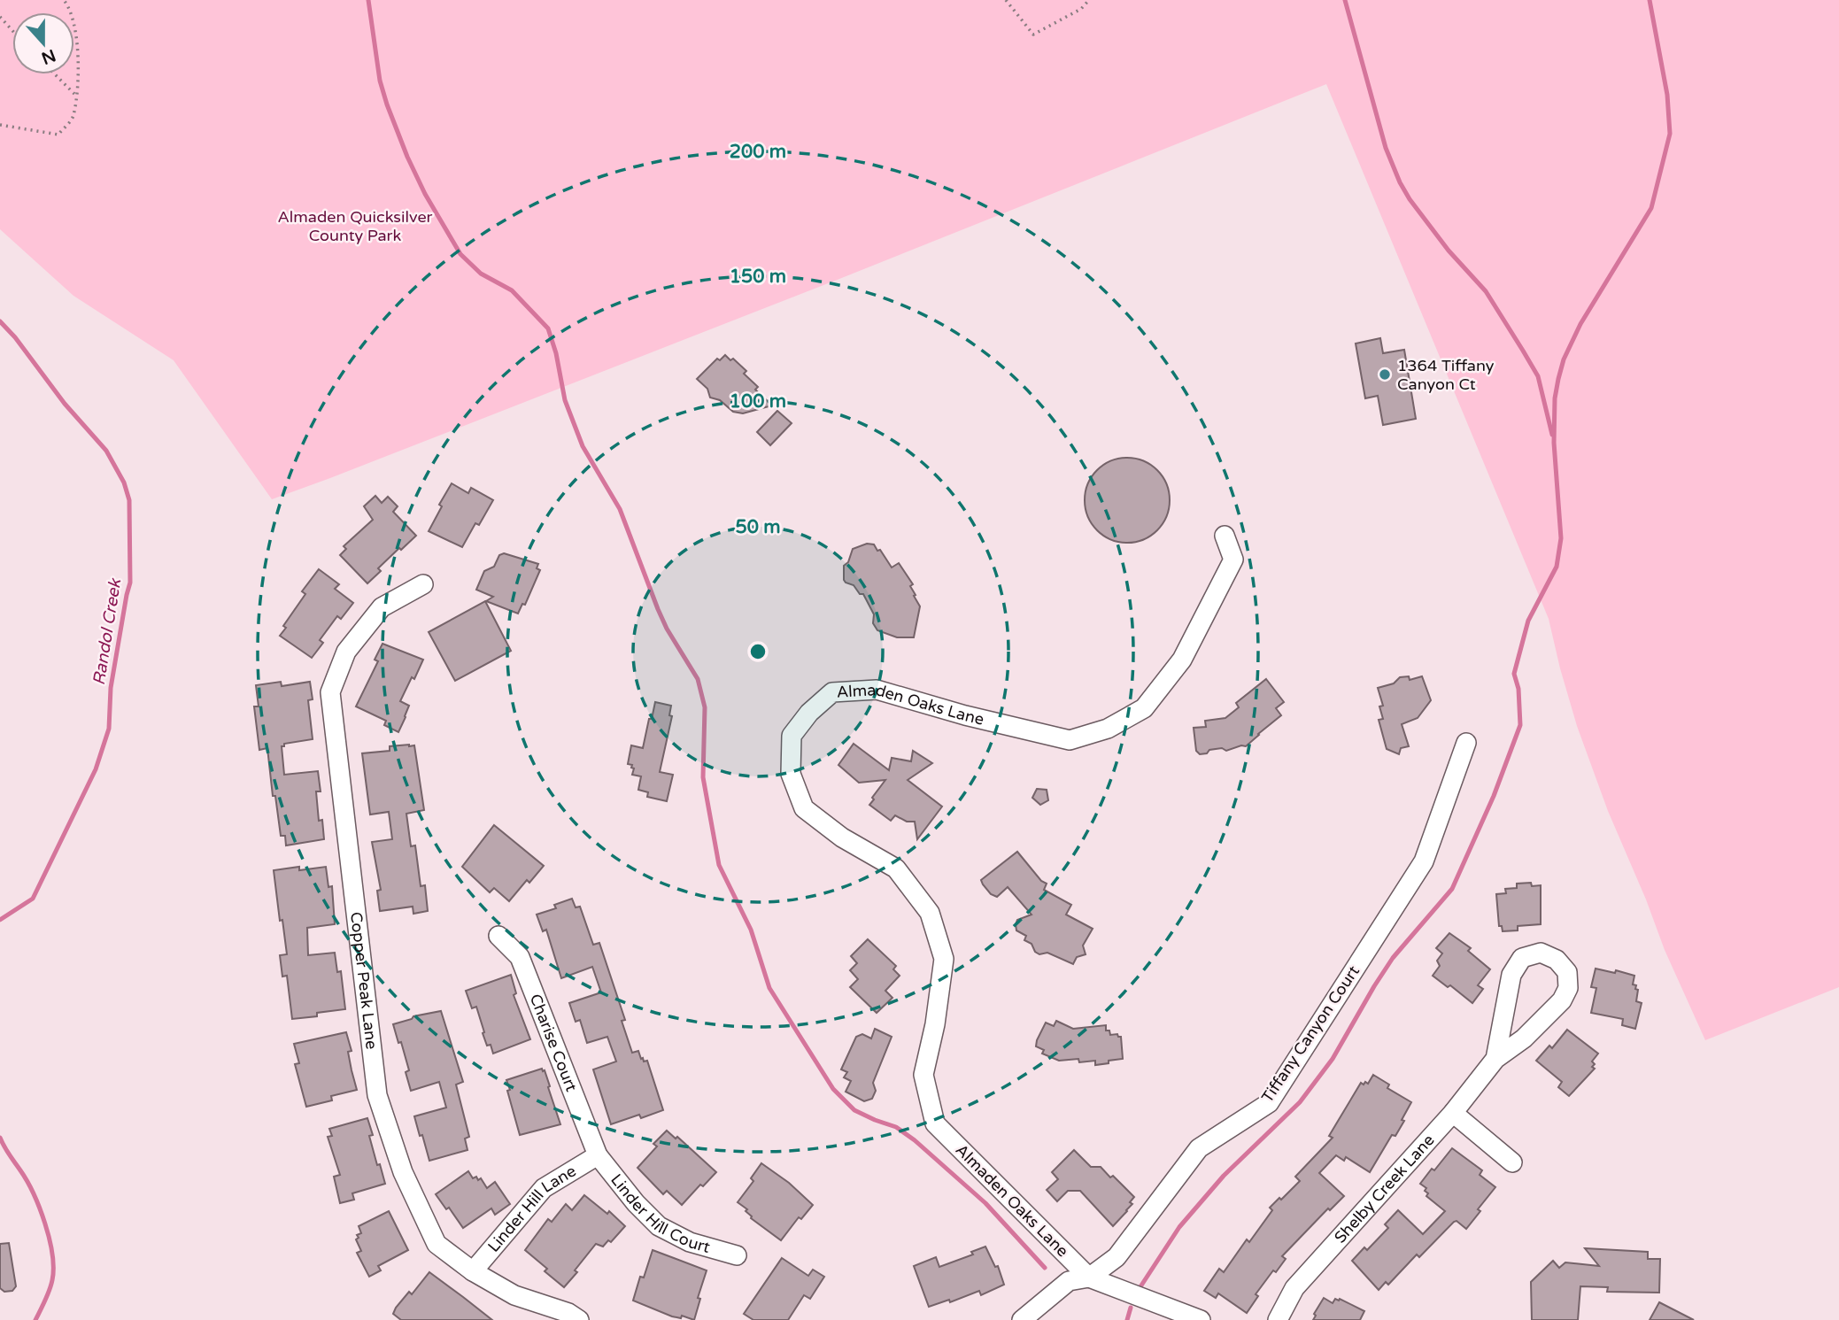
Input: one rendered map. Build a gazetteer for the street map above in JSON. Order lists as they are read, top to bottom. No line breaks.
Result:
{"streets":{"street":["Almaden Oaks Lane","Copper Peak Lane","Tiffany Canyon Court","Charise Court","Shelby Creek Lane","Linder Hill Court","Linder Hill Lane"]},"crossings":[["Almaden Oaks Lane","Tiffany Canyon Court"],["Copper Peak Lane","Linder Hill Lane"],["Charise Court","Linder Hill Court"],["Charise Court","Linder Hill Lane"],["Linder Hill Court","Linder Hill Lane"]],"water":["Randol Creek"],"parks":["Almaden Quicksilver County Park"],"places":["1364 Tiffany Canyon Ct"],"north":"bottom","rings":["200 m","150 m","100 m","50 m"]}
